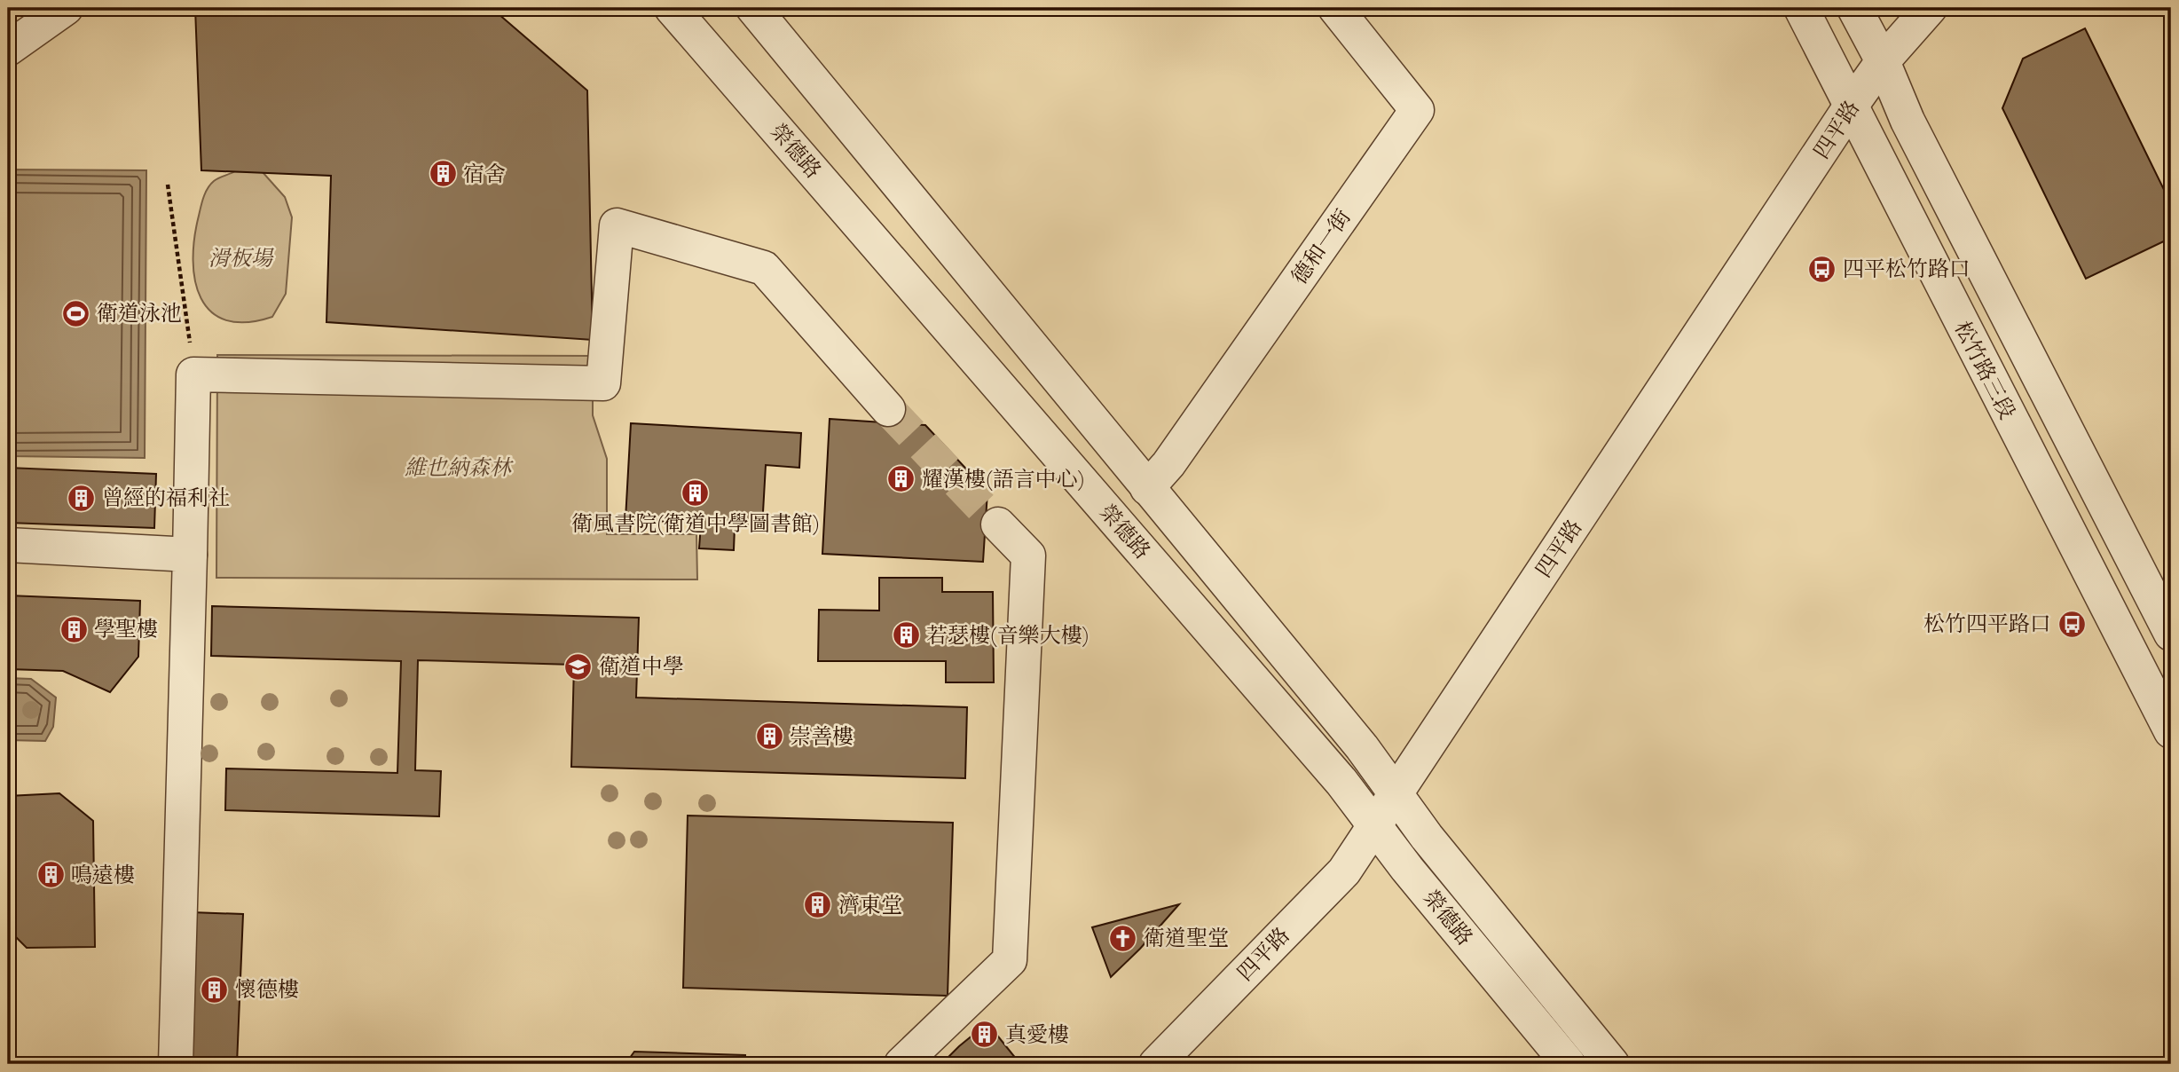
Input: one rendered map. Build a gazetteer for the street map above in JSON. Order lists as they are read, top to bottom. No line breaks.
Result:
{"streets":{"street":["四平路","榮德路","德和一街","松竹路三段"]},"crossings":[["四平路","榮德路"],["四平路","松竹路三段"],["榮德路","德和一街"]],"parks":["滑板場","維也納森林"],"places":{"building":["宿舍","耀漢樓(語言中心)","衛風書院(衛道中學圖書館)","曾經的福利社","學聖樓","若瑟樓(音樂大樓)","崇善樓","鳴遠樓","濟東堂","懷德樓","真愛樓"],"bus stop":["四平松竹路口","松竹四平路口"],"sports":["衛道泳池"],"school or university":["衛道中學"],"church":["衛道聖堂"]}}
